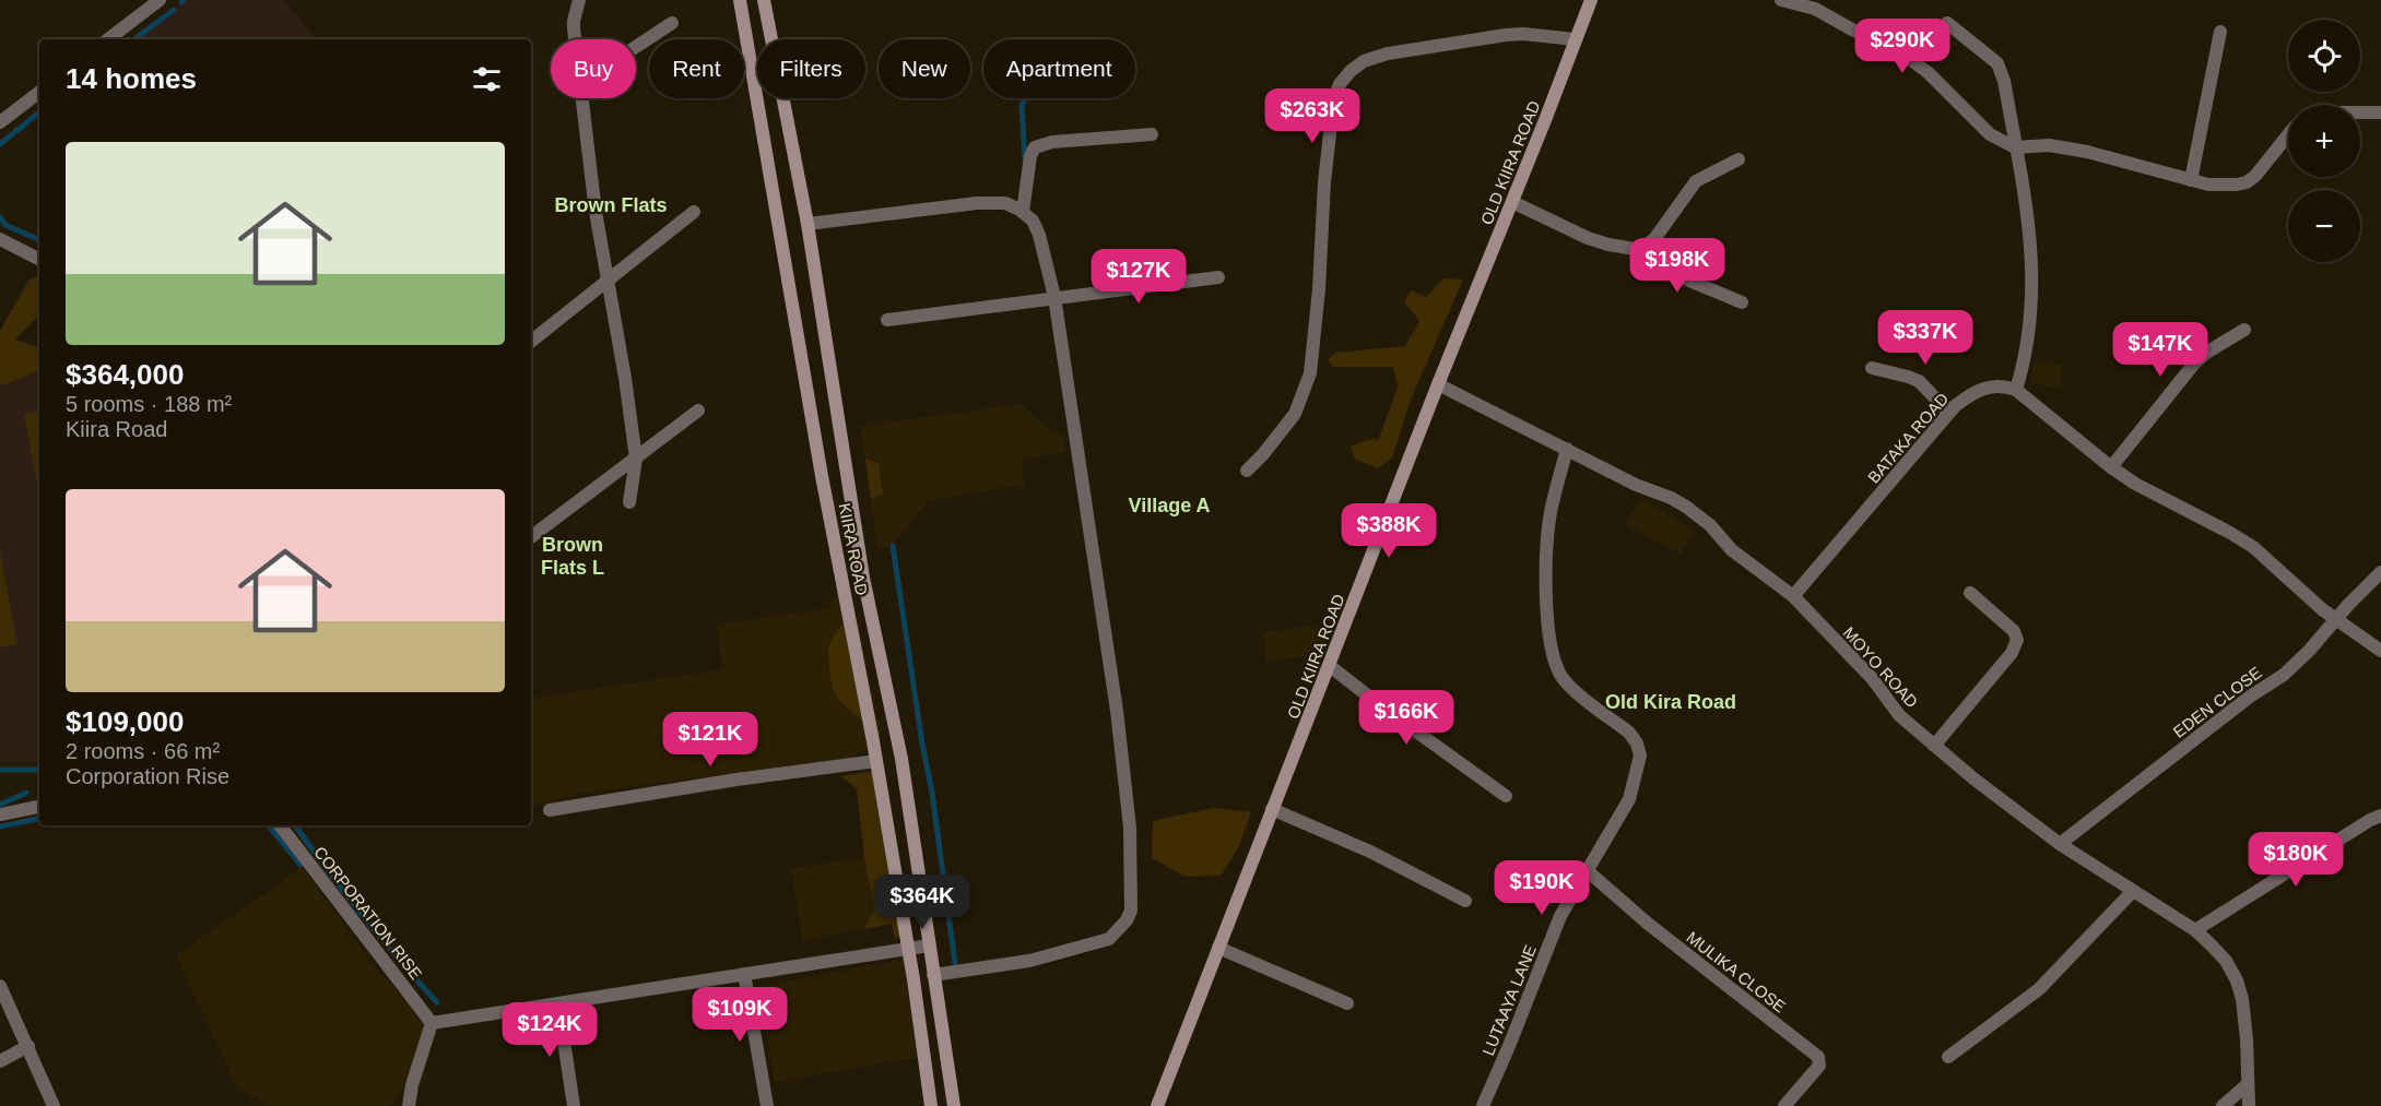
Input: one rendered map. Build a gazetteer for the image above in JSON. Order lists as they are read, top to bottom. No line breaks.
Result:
{"streets":{"main road":["OLD KIIRA ROAD","KIIRA ROAD"],"street":["BATAKA ROAD","MOYO ROAD","EDEN CLOSE","CORPORATION RISE","MULIKA CLOSE","LUTAAYA LANE"]},"crossings":[["OLD KIIRA ROAD","MOYO ROAD"],["BATAKA ROAD","MOYO ROAD"],["MOYO ROAD","EDEN CLOSE"],["MOYO ROAD","LUTAAYA LANE"],["MULIKA CLOSE","LUTAAYA LANE"]],"districts":["Brown Flats","Village A","Brown Flats L","Old Kira Road"],"page":{"price":["$290K","$263K","$198K","$127K","$337K","$147K","$388K","$166K","$121K","$180K","$190K","$364K","$109K","$124K"],"map_buttons":["+","−"],"chip":["Buy","Rent","Filters","New","Apartment"],"heading":"14 homes","list":[{"name":"$364,000","note":"5 rooms · 188 m² · Kiira Road"},{"name":"$109,000","note":"2 rooms · 66 m² · Corporation Rise"}]}}
